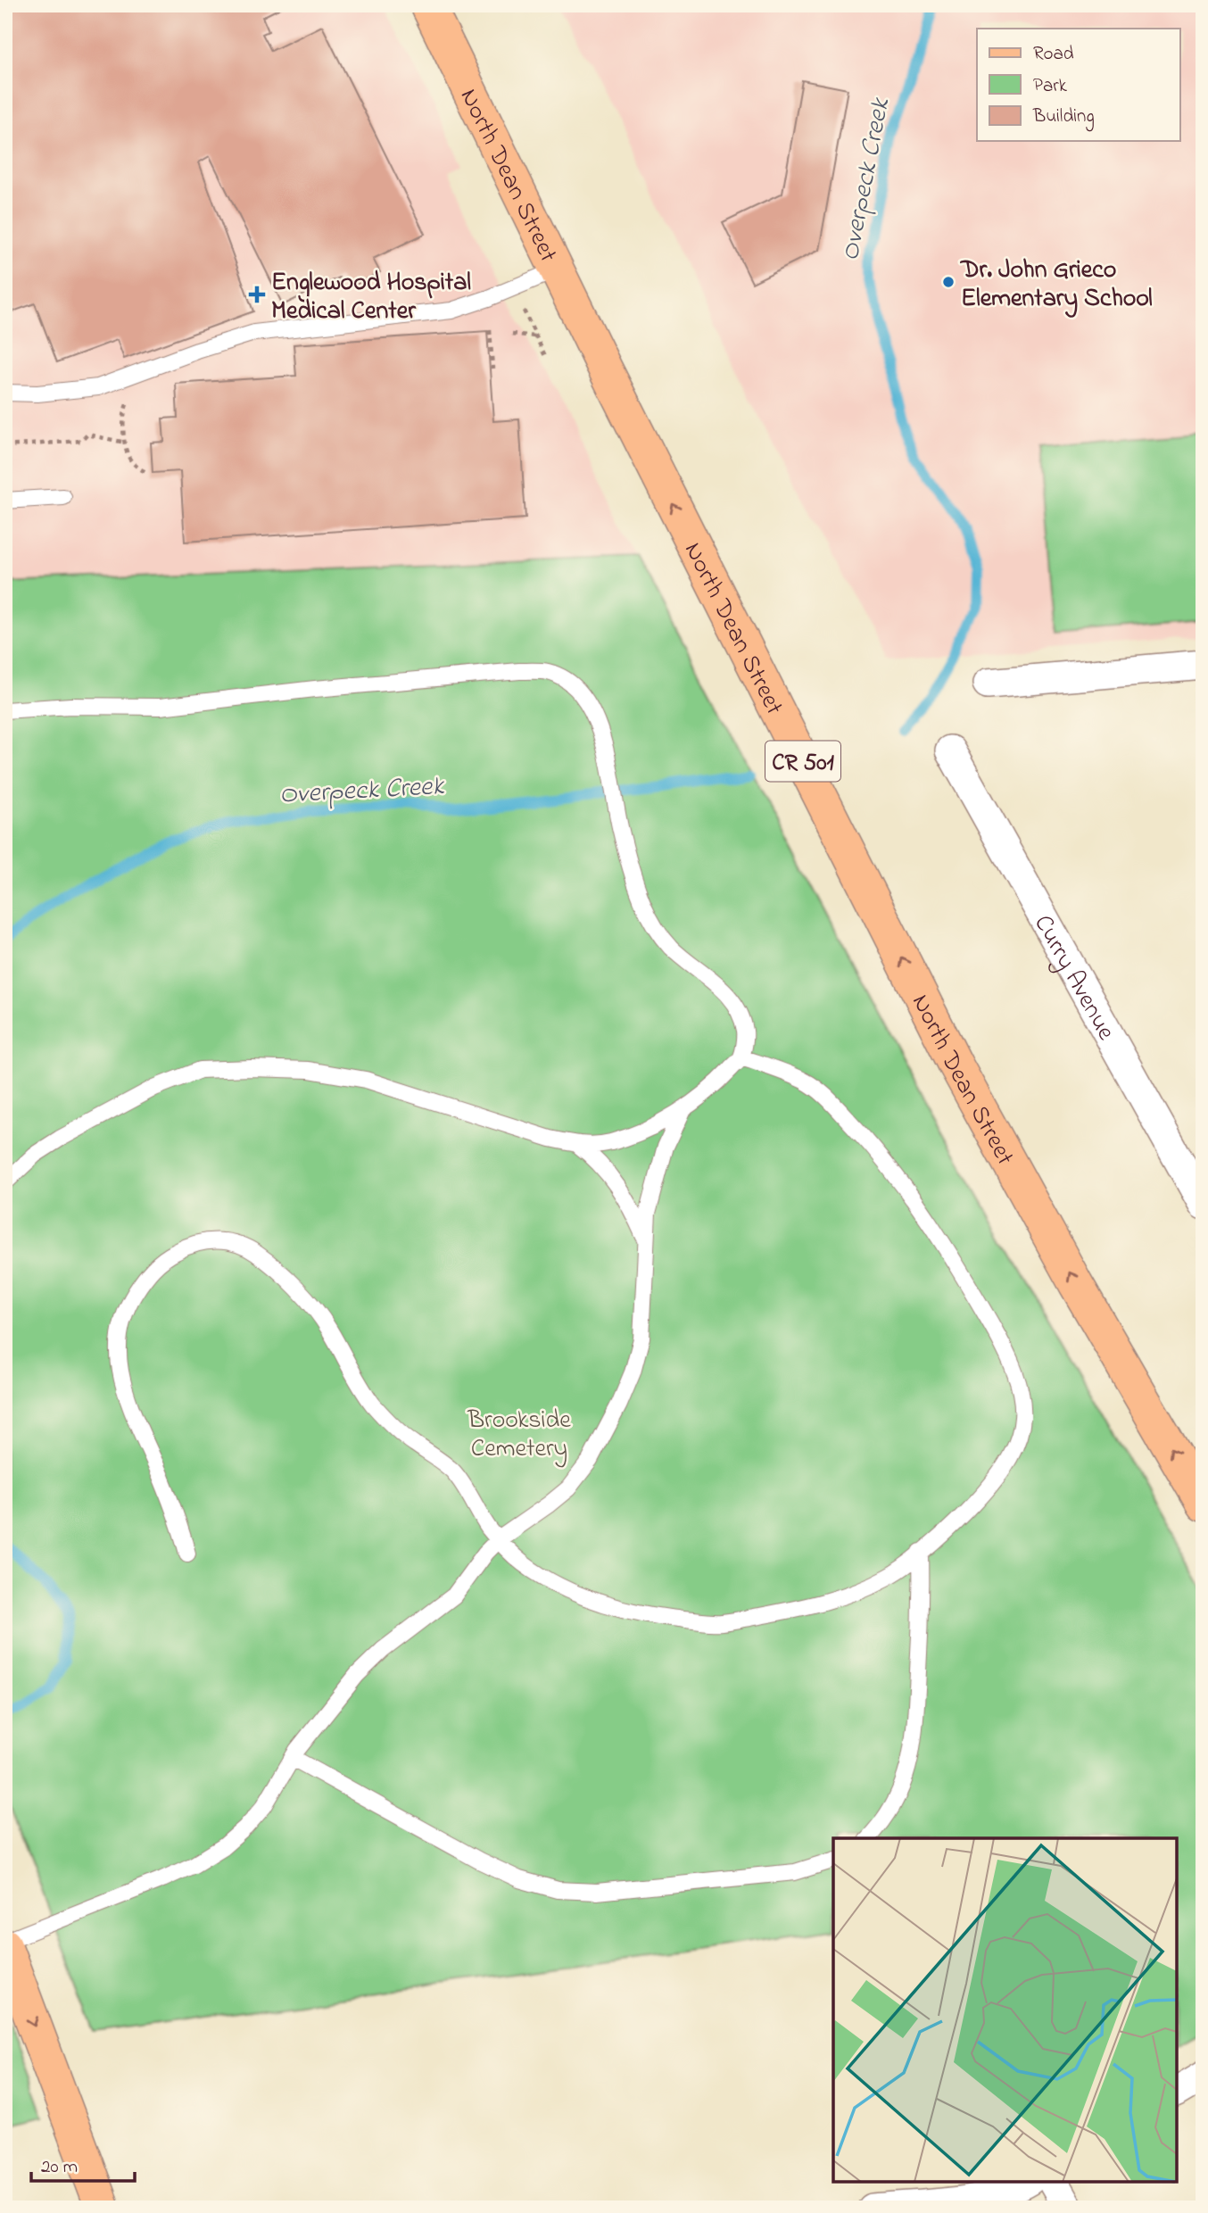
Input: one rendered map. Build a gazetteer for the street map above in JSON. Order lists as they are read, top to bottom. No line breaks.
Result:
{"streets":{"main road":["North Dean Street","CR 501"],"street":["Curry Avenue"]},"one_way":["North Dean Street"],"water":["Overpeck Creek"],"parks":["Brookside Cemetery"],"places":{"other":["Dr. John Grieco Elementary School"],"health":["Englewood Hospital Medical Center"]},"legend":["Road","Park","Building"],"scale_bar":"20 m"}
